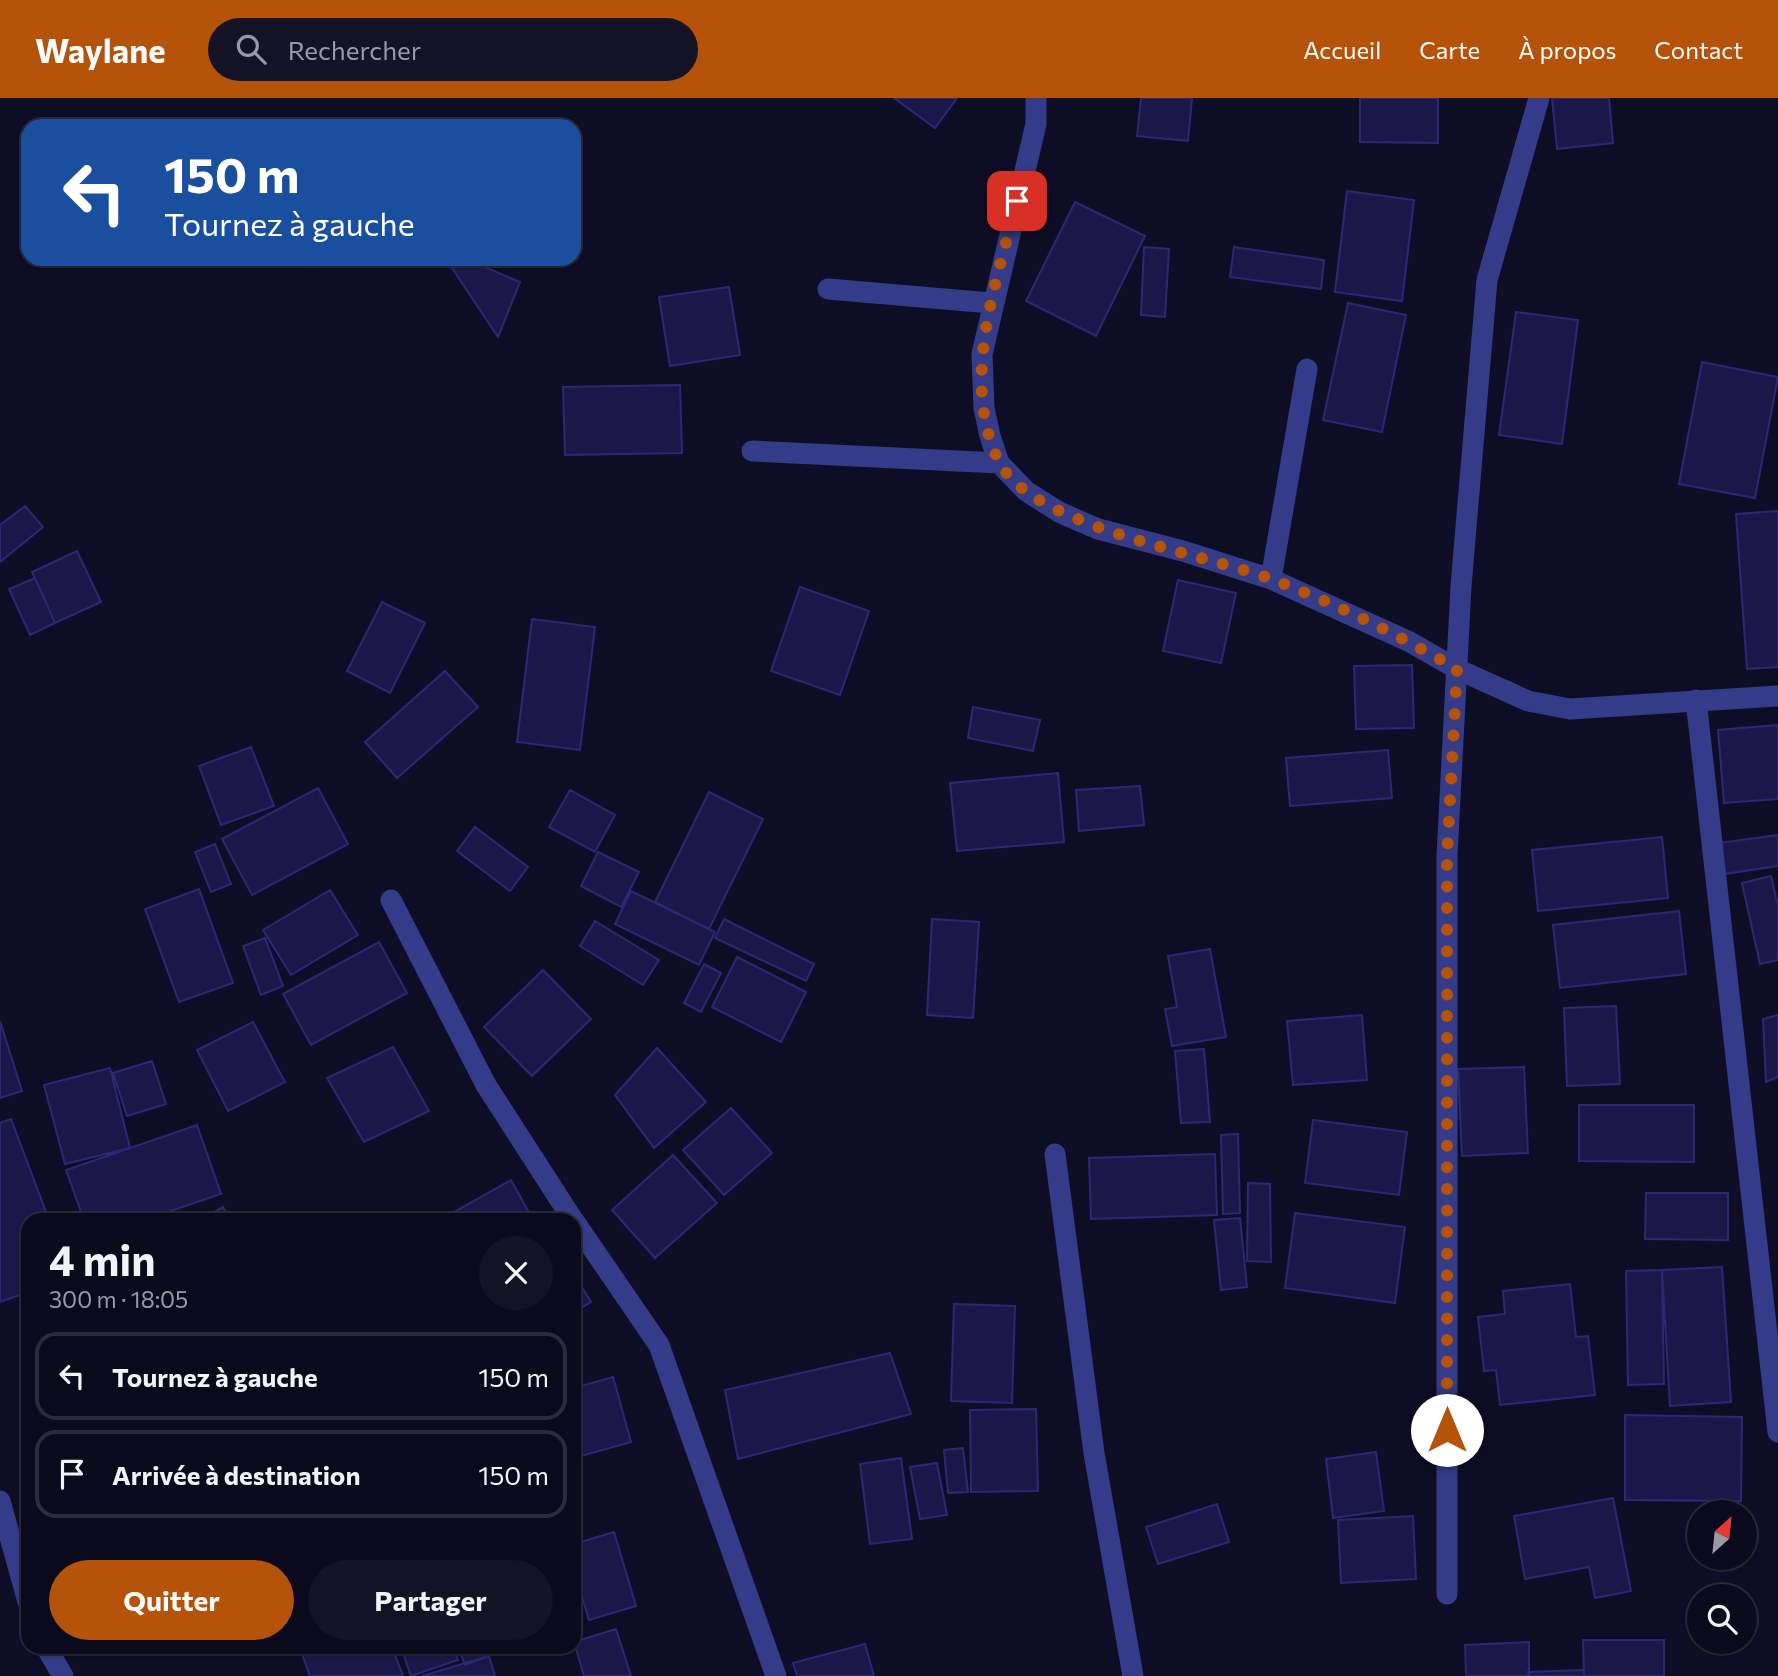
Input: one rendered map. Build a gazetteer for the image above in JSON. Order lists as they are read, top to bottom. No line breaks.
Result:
{"north":"top right","page":{"header":"Waylane","search":"Rechercher","nav":["Accueil","Carte","À propos","Contact"],"turn":["150 m","Tournez à gauche"],"heading":["4 min","300 m · 18:05"],"list":[{"name":"Tournez à gauche","value":"150 m"},{"name":"Arrivée à destination","value":"150 m"}],"buttons":["Quitter","Partager"]}}
